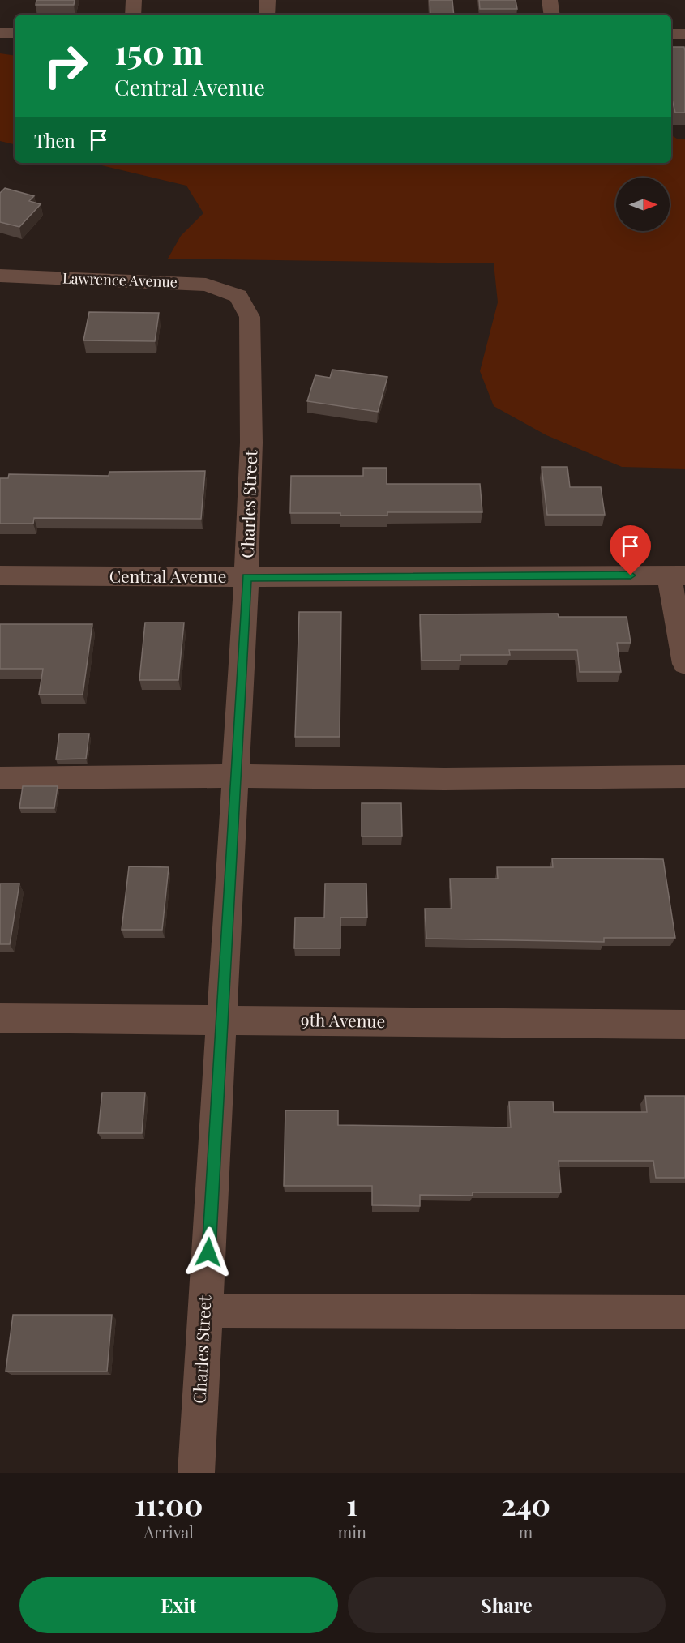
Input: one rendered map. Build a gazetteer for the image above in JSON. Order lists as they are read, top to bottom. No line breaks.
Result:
{"streets":{"street":["Lawrence Avenue","Charles Street","Central Avenue","9th Avenue"]},"crossings":[["Lawrence Avenue","Charles Street"],["Charles Street","Central Avenue"],["Charles Street","9th Avenue"]],"north":"right","page":{"turn":["150 m","Central Avenue"],"then":"Then","eta":["11:00","Arrival","1","min","240","m"],"buttons":["Exit","Share"]}}
